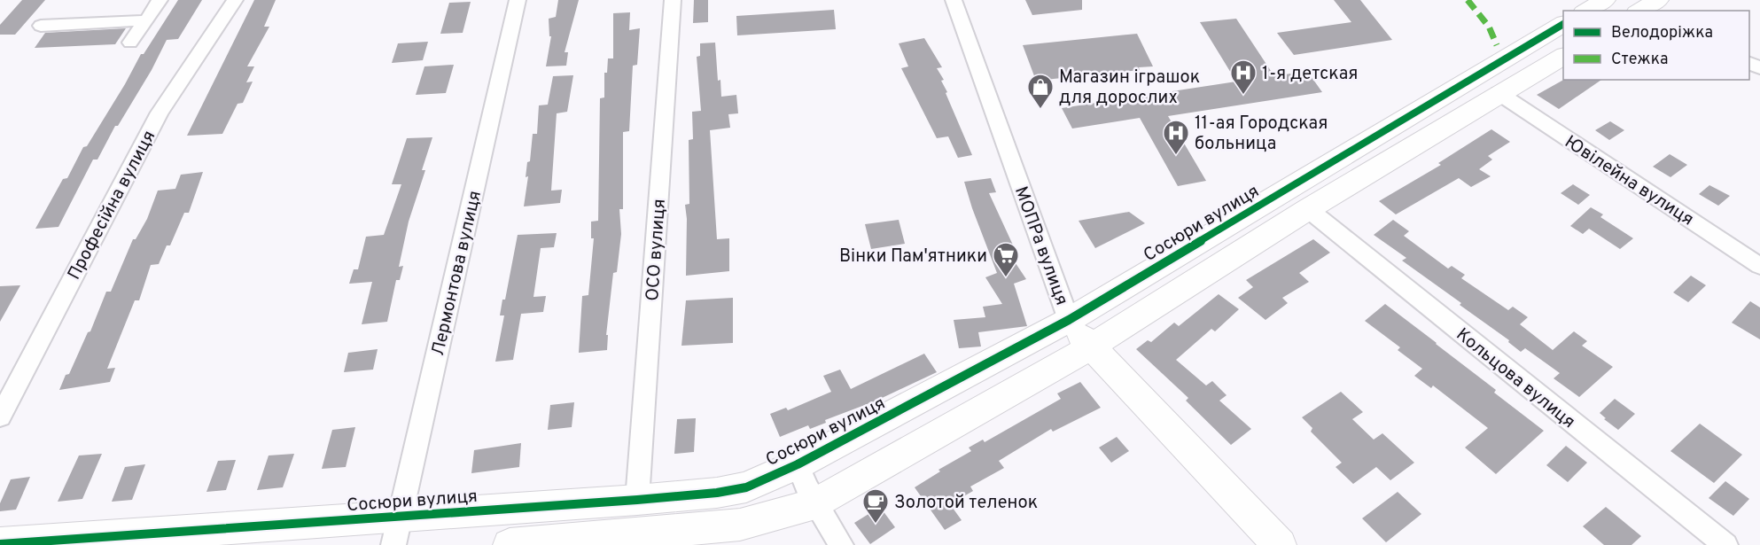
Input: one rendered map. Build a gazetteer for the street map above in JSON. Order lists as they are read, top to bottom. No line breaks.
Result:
{"streets":{"street":["Ювілейна вулиця","Професійна вулиця","Сосюри вулиця","МОПРа вулиця","ОСО вулиця","Лермонтова вулиця","Кольцова вулиця"]},"crossings":[["Ювілейна вулиця","Сосюри вулиця"],["Сосюри вулиця","МОПРа вулиця"],["Сосюри вулиця","ОСО вулиця"],["Сосюри вулиця","Лермонтова вулиця"],["Сосюри вулиця","Кольцова вулиця"]],"places":{"hospital":["1-я детская","11-ая Городская больница"],"shop":["Магазин іграшок для дорослих"],"supermarket":["Вінки Пам'ятники"],"cafe":["Золотой теленок"]},"legend":["Велодоріжка","Стежка"]}
